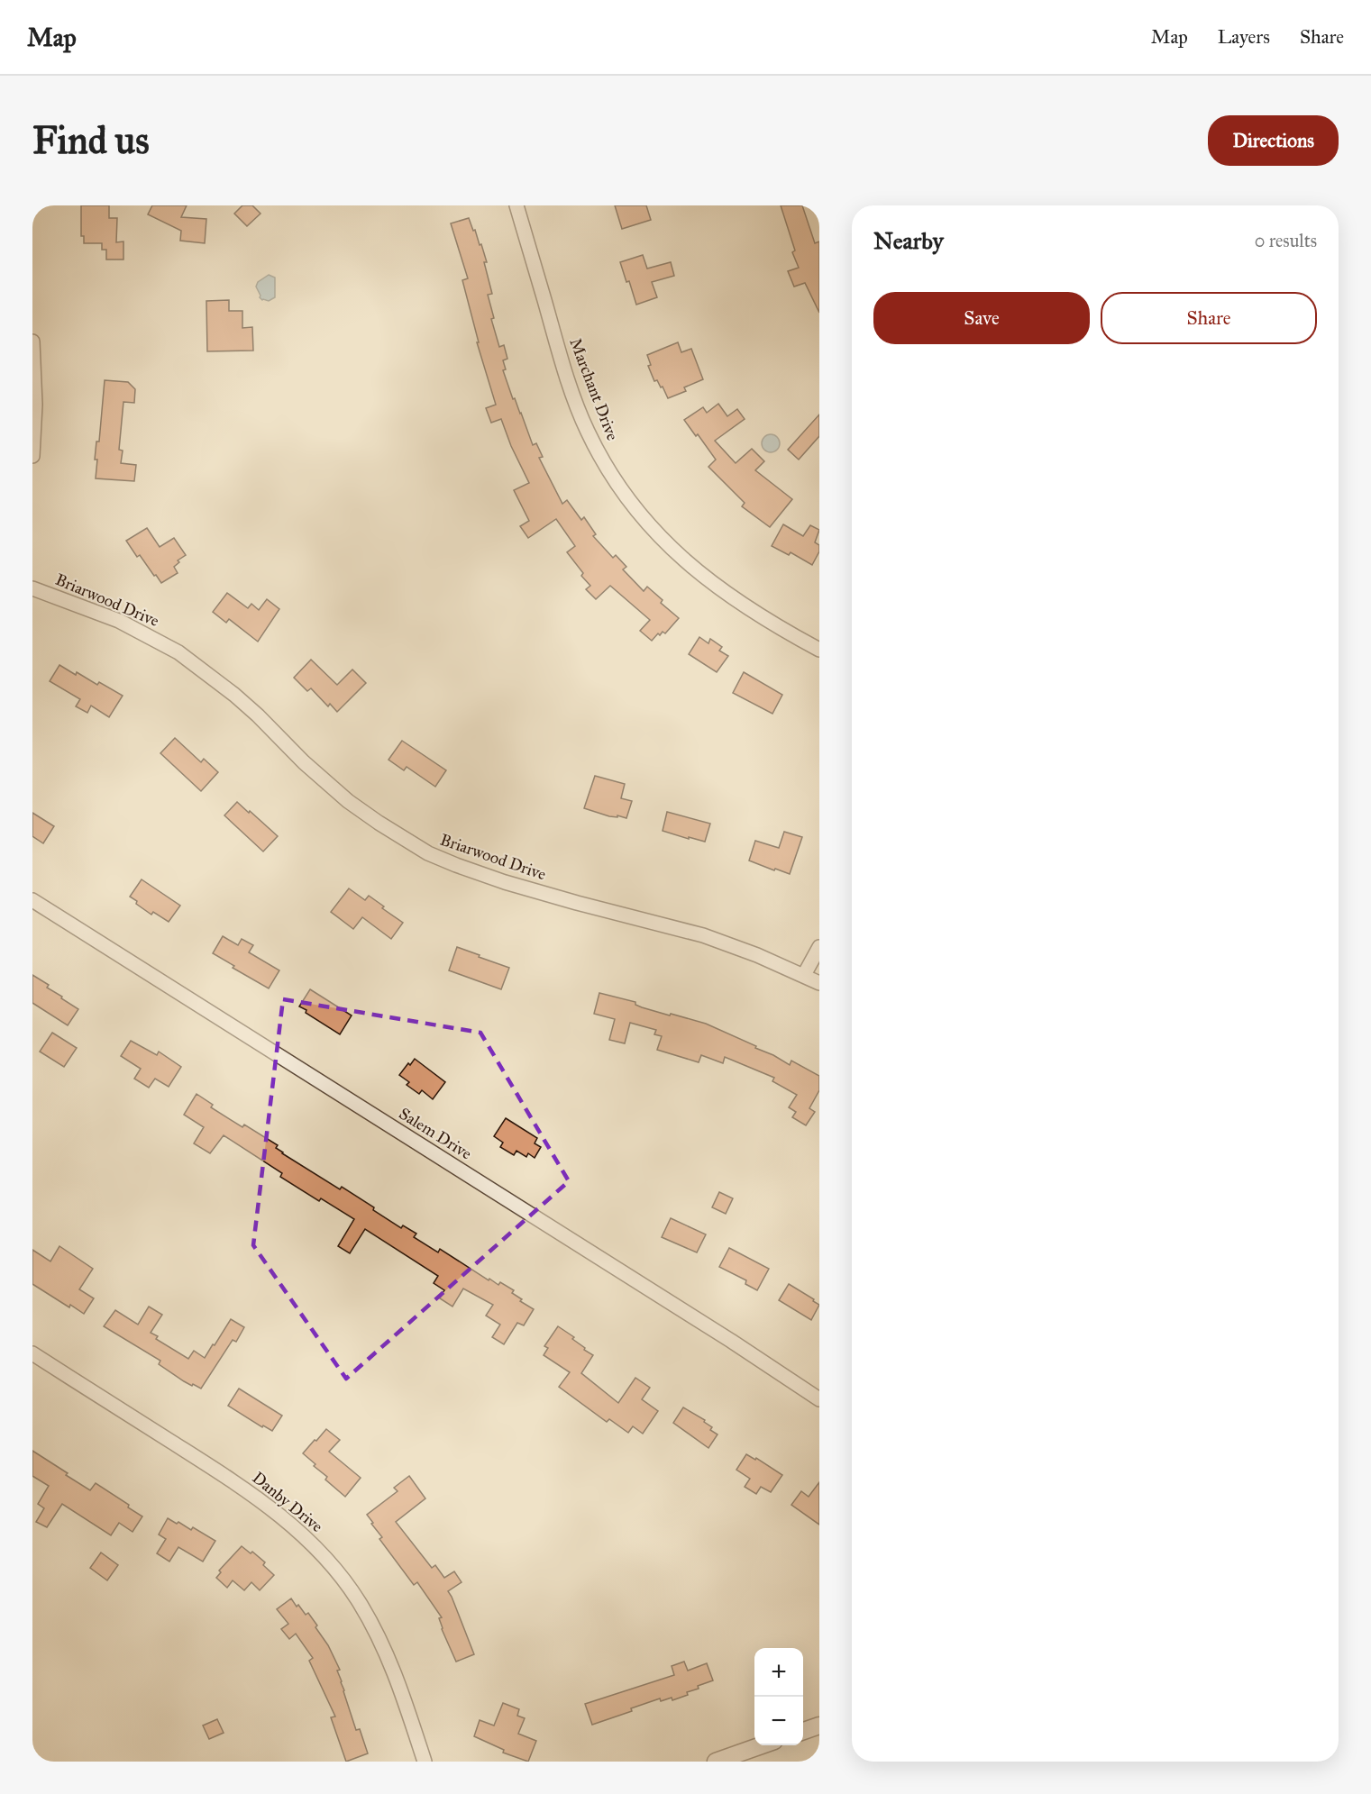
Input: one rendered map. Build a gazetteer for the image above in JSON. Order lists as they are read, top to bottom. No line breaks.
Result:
{"streets":{"street":["Marchant Drive","Briarwood Drive","Salem Drive","Danby Drive"]},"page":{"header":"Map","nav":["Map","Layers","Share"],"buttons":["Directions",["Save","Share"]],"title":"Find us","heading":["Nearby","0 results"],"map_buttons":["+","−"]}}
